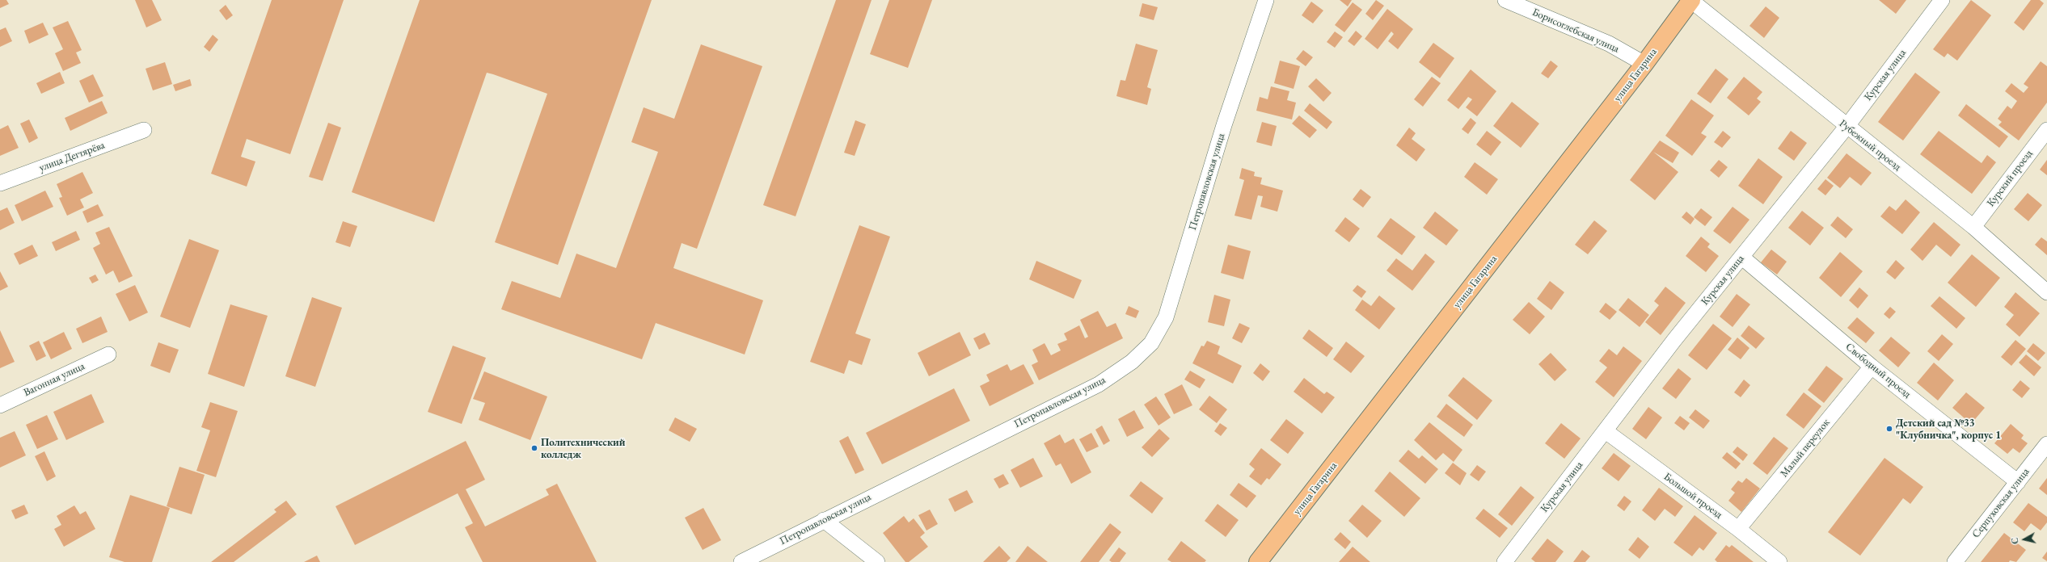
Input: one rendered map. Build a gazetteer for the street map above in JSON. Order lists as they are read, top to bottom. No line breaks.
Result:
{"streets":{"main road":["улица Гагарина"],"street":["Борисоглебская улица","Курская улица","Рубежный проезд","улица Дегтярёва","Курский проезд","Петропавловская улица","Свободный проезд","Вагонная улица","Малый переулок","Большой проезд","Серпуховская улица"]},"crossings":[["Борисоглебская улица","улица Гагарина"],["улица Гагарина","Рубежный проезд"],["Курская улица","Рубежный проезд"],["Курская улица","Свободный проезд"],["Курская улица","Большой проезд"],["Рубежный проезд","Курский проезд"],["Свободный проезд","Малый переулок"],["Свободный проезд","Серпуховская улица"],["Малый переулок","Большой проезд"]],"places":["Детский сад №33 \"Клубничка\", корпус 1","Политехнический колледж"],"north":"left"}
